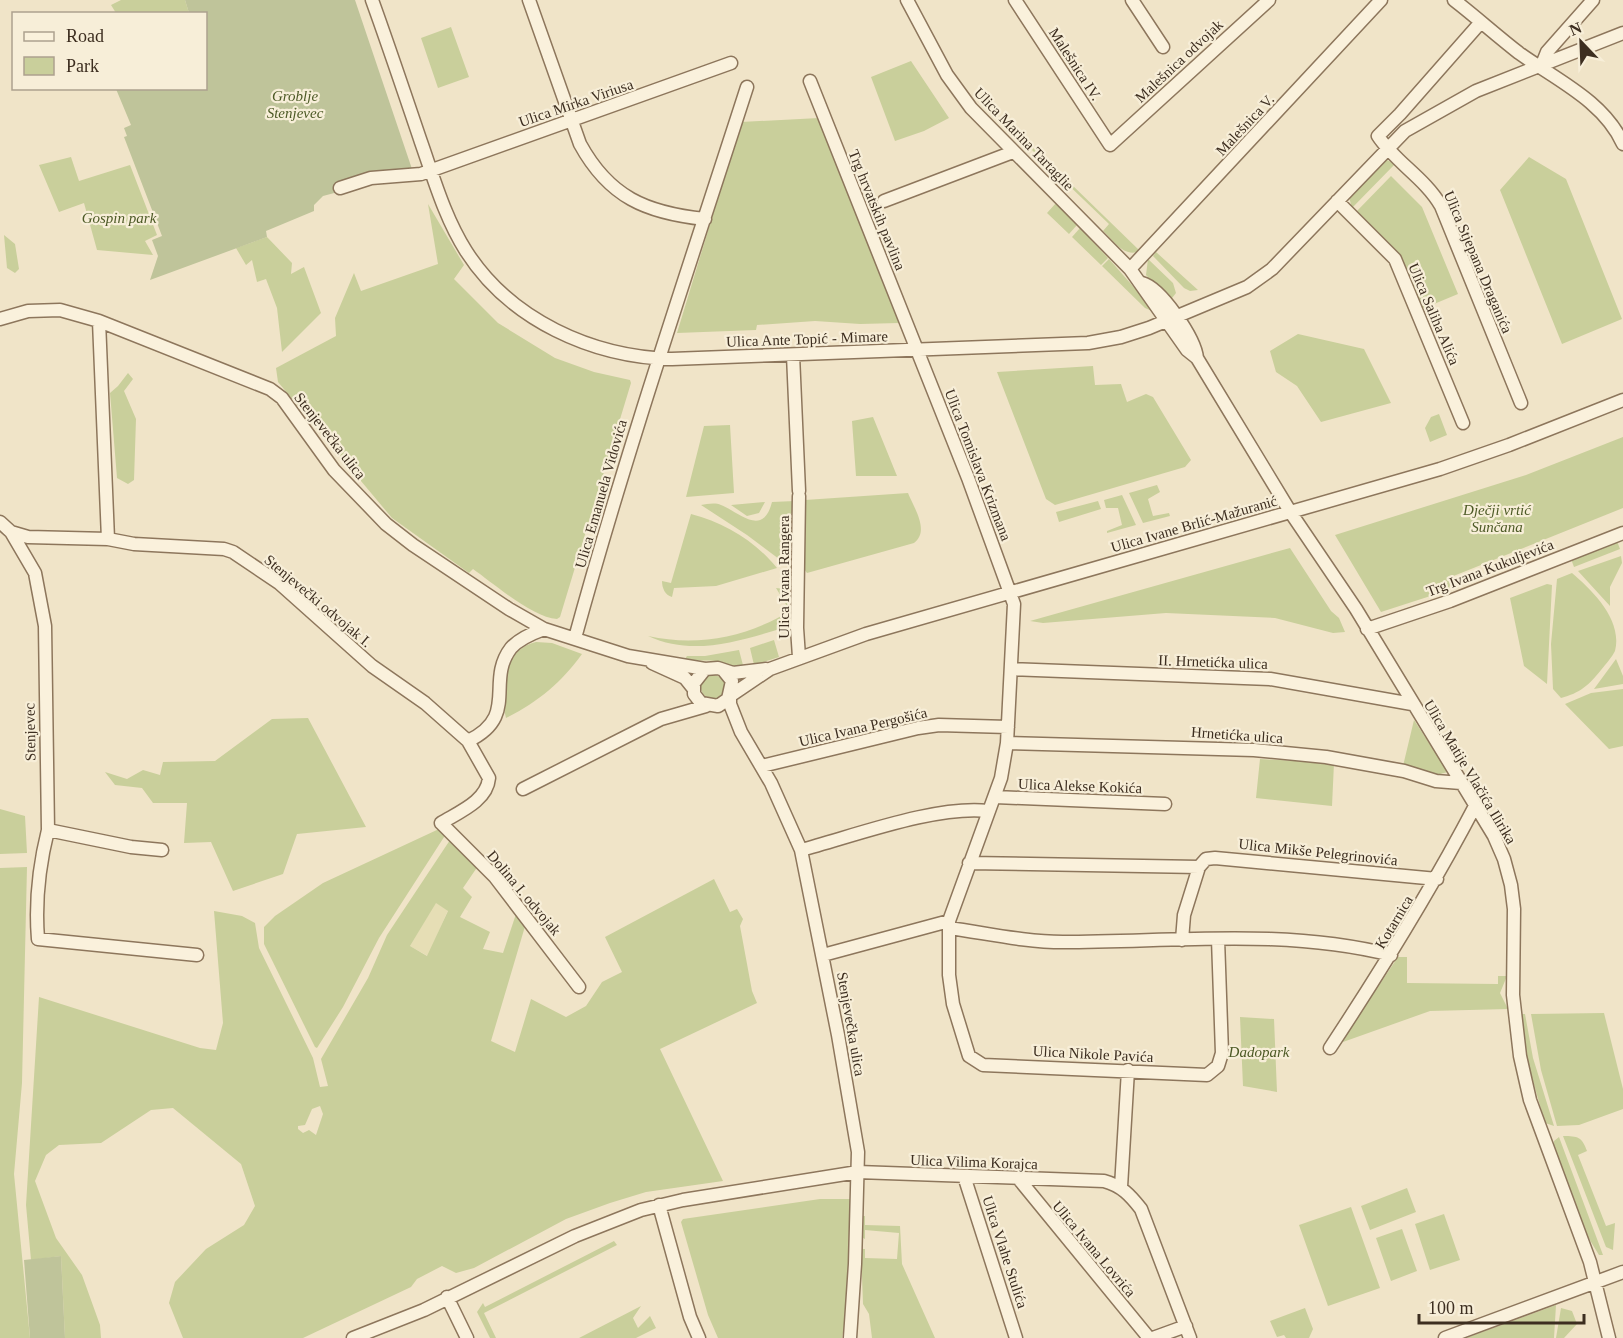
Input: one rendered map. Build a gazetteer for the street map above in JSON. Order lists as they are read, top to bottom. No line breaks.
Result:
{"streets":{"street":["Malešnica odvojak","Malešnica IV.","Ulica Mirka Viriusa","Malešnica V.","Ulica Marina Tartaglie","Trg hrvatskih pavlina","Ulica Stjepana Draganića","Ulica Saliha Alića","Ulica Ante Topić - Mimare","Stenjevečka ulica","Ulica Tomislava Krizmana","Ulica Emanuela Vidovića","Ulica Ivane Brlić-Mažuranić","Trg Ivana Kukuljevića","Ulica Ivana Rangera","Stenjevečki odvojak I.","II. Hrnetićka ulica","Ulica Ivana Pergošića","Stenjevec","Hrnetićka ulica","Ulica Matije Vlačića Ilirika","Ulica Alekse Kokića","Ulica Mikše Pelegrinovića","Dolina I. odvojak","Kotarnica","Ulica Nikole Pavića","Ulica Vilima Korajca","Ulica Ivana Lovrića","Ulica Vlahe Stulića"]},"crossings":[["Malešnica odvojak","Malešnica IV."],["Ulica Mirka Viriusa","Ulica Ante Topić - Mimare"],["Malešnica V.","Ulica Marina Tartaglie"],["Ulica Marina Tartaglie","Trg hrvatskih pavlina"],["Ulica Marina Tartaglie","Ulica Ante Topić - Mimare"],["Ulica Marina Tartaglie","Ulica Ivane Brlić-Mažuranić"],["Ulica Marina Tartaglie","Ulica Matije Vlačića Ilirika"],["Trg hrvatskih pavlina","Ulica Ante Topić - Mimare"],["Trg hrvatskih pavlina","Ulica Tomislava Krizmana"],["Ulica Stjepana Draganića","Ulica Ante Topić - Mimare"],["Ulica Saliha Alića","Ulica Ante Topić - Mimare"],["Ulica Ante Topić - Mimare","Ulica Tomislava Krizmana"],["Ulica Ante Topić - Mimare","Ulica Emanuela Vidovića"],["Ulica Ante Topić - Mimare","Ulica Ivana Rangera"],["Stenjevečka ulica","Ulica Emanuela Vidovića"],["Stenjevečka ulica","Ulica Ivane Brlić-Mažuranić"],["Stenjevečka ulica","Ulica Ivana Pergošića"],["Stenjevečka ulica","Ulica Vilima Korajca"],["Ulica Tomislava Krizmana","Ulica Ivane Brlić-Mažuranić"],["Ulica Tomislava Krizmana","Ulica Nikole Pavića"],["Ulica Ivane Brlić-Mažuranić","Ulica Ivana Rangera"],["Ulica Ivane Brlić-Mažuranić","Ulica Matije Vlačića Ilirika"],["Ulica Ivane Brlić-Mažuranić","Ulica Nikole Pavića"],["Trg Ivana Kukuljevića","Ulica Matije Vlačića Ilirika"],["Stenjevečki odvojak I.","Stenjevec"],["Stenjevečki odvojak I.","Dolina I. odvojak"],["II. Hrnetićka ulica","Ulica Matije Vlačića Ilirika"],["II. Hrnetićka ulica","Ulica Nikole Pavića"],["Ulica Ivana Pergošića","Ulica Nikole Pavića"],["Hrnetićka ulica","Ulica Matije Vlačića Ilirika"],["Hrnetićka ulica","Ulica Nikole Pavića"],["Ulica Matije Vlačića Ilirika","Kotarnica"],["Ulica Alekse Kokića","Ulica Nikole Pavića"],["Ulica Mikše Pelegrinovića","Kotarnica"],["Ulica Mikše Pelegrinovića","Ulica Nikole Pavića"],["Ulica Vilima Korajca","Ulica Ivana Lovrića"],["Ulica Vilima Korajca","Ulica Vlahe Stulića"]],"parks":["Groblje Stenjevec","Gospin park","Dječji vrtić Sunčana","Dadopark"],"legend":["Road","Park"],"scale_bar":"100 m","north":"top left"}
